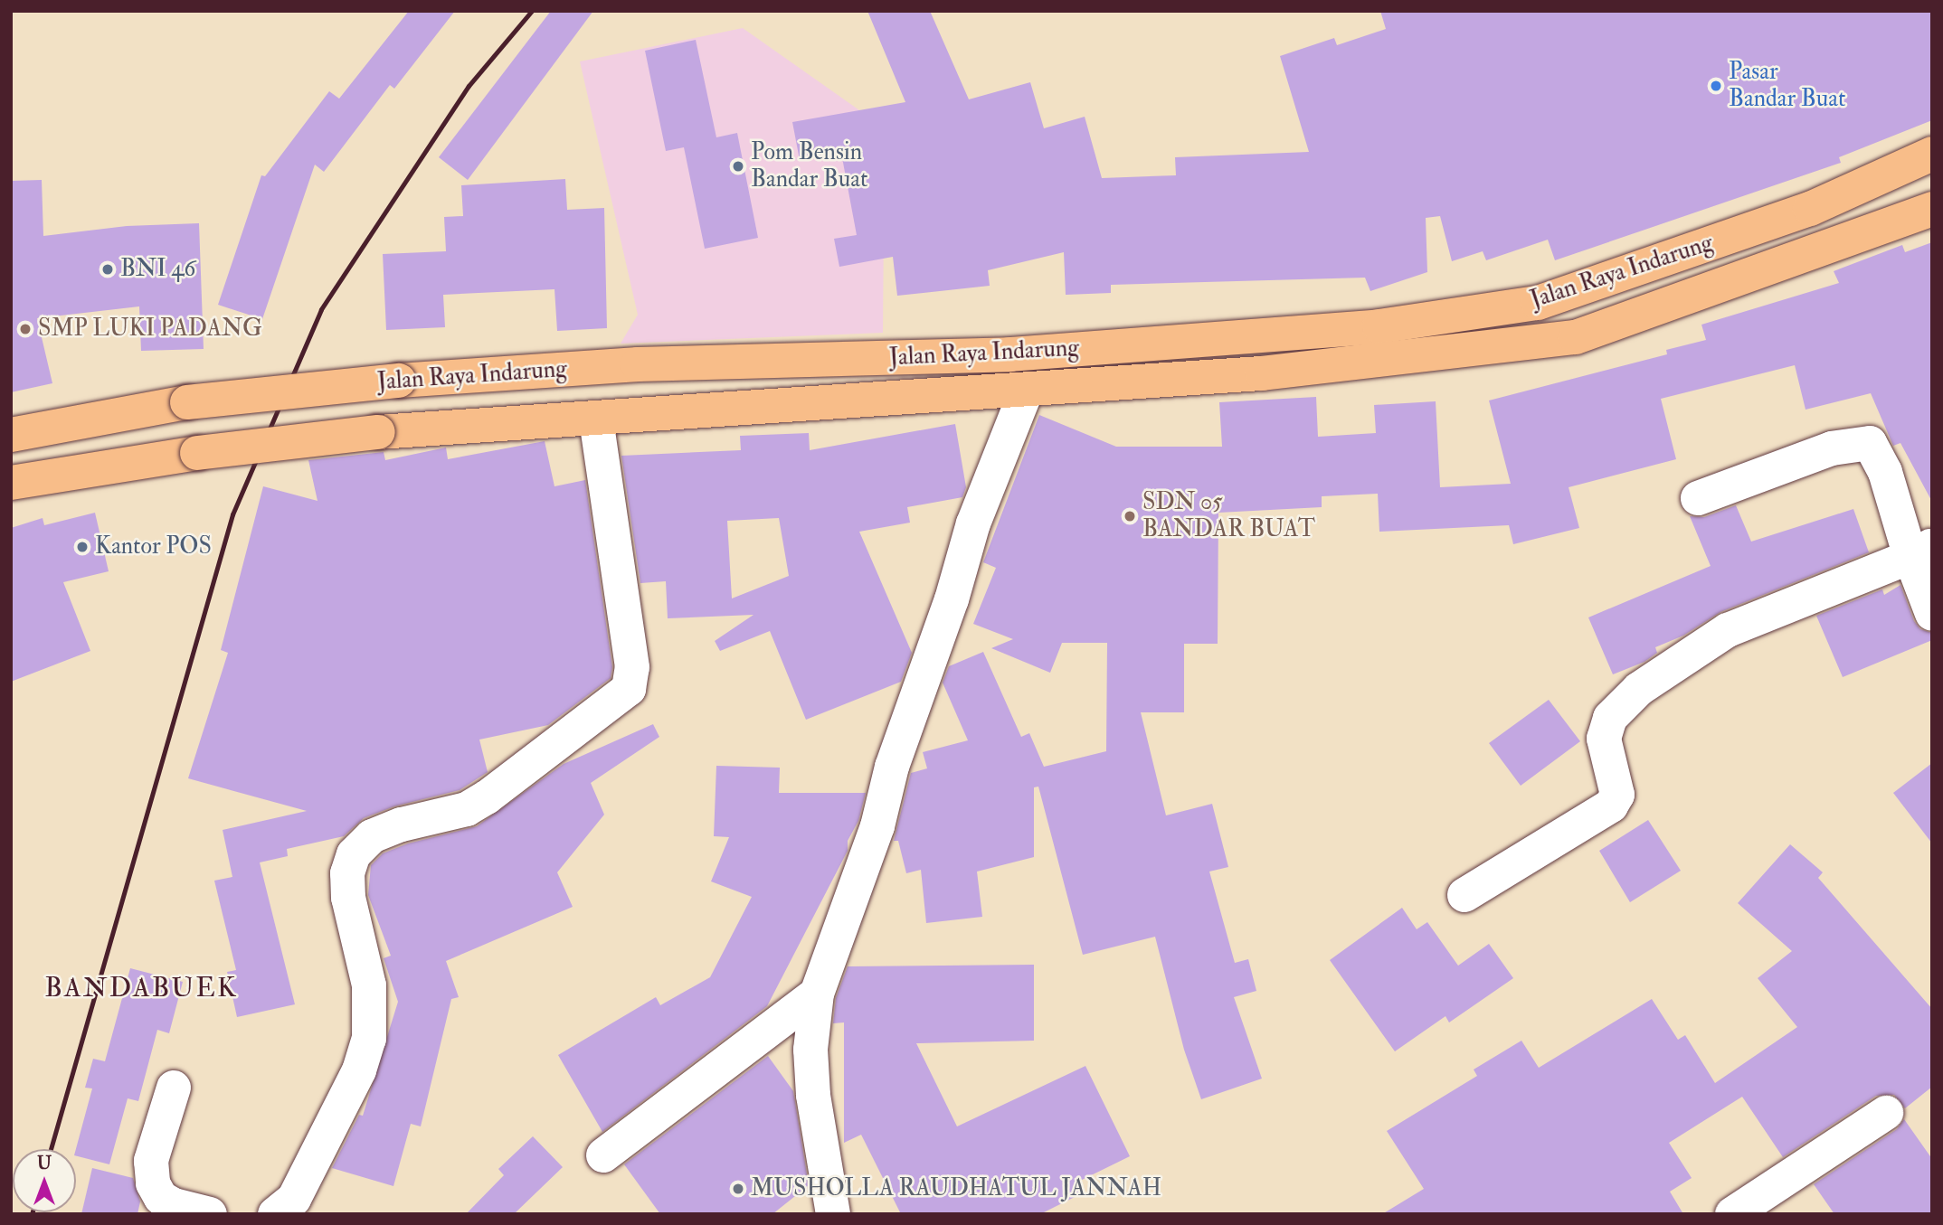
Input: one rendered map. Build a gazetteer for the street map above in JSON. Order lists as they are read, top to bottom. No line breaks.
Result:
{"streets":{"highway":["Jalan Raya Indarung"]},"districts":["BANDABUEK"],"places":["Pasar Bandar Buat","Pom Bensin Bandar Buat","BNI 46","SMP LUKI PADANG","SDN 05 BANDAR BUAT","Kantor POS","MUSHOLLA RAUDHATUL JANNAH"],"north":"top"}
